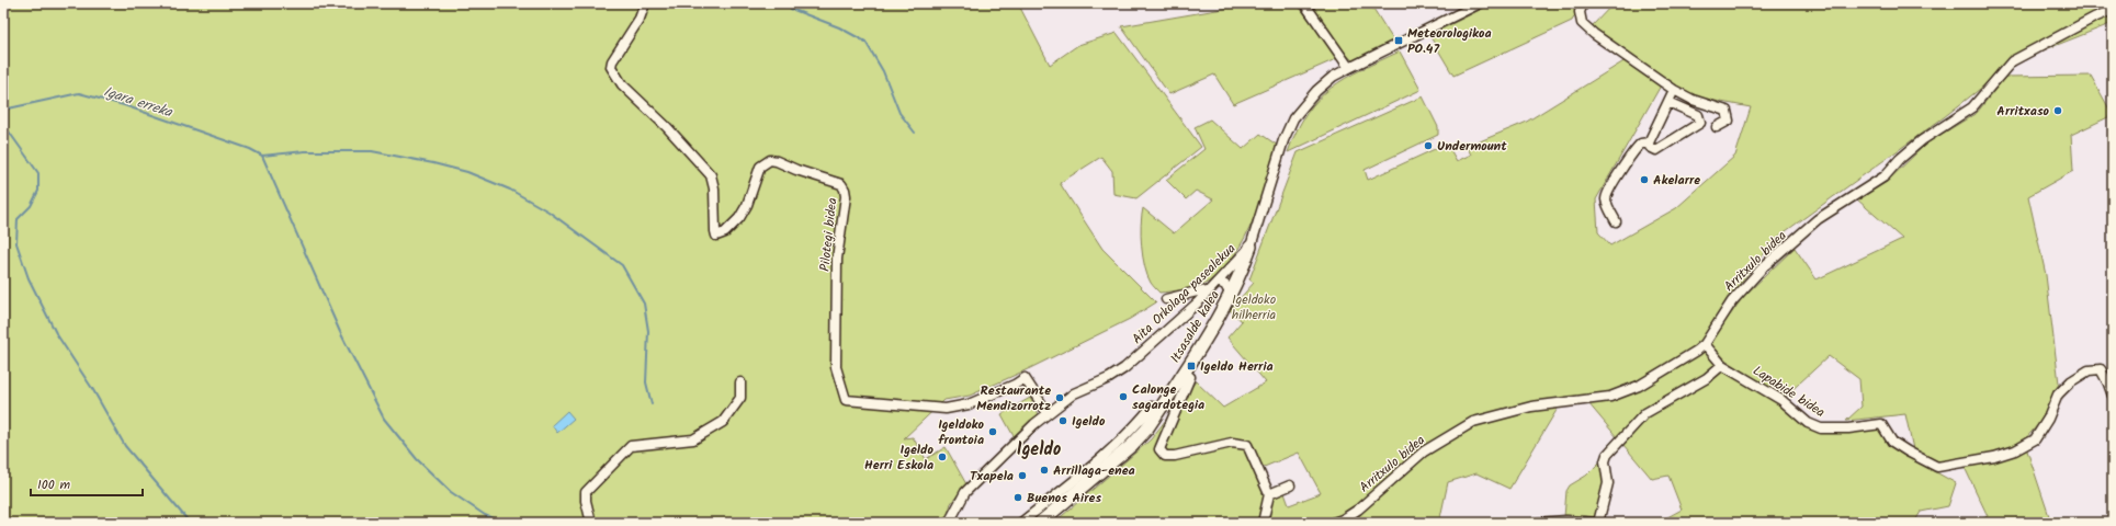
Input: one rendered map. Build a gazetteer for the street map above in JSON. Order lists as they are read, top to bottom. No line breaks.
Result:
{"streets":{"street":["Pilotegi bidea","Arritxulo bidea","Aita Orkolaga pasealekua","Itsasalde kalea","Lapabide bidea"]},"crossings":[["Pilotegi bidea","Aita Orkolaga pasealekua"],["Arritxulo bidea","Lapabide bidea"],["Aita Orkolaga pasealekua","Itsasalde kalea"]],"districts":["Igeldo"],"water":["Igara erreka"],"parks":["Igeldoko hilherria"],"places":{"transit":["Meteorologikoa PO.47","Igeldo Herria"],"other":["Arritxaso","Undermount","Akelarre","Calonge sagardotegia","Restaurante Mendizorrotz","Igeldo","Igeldoko frontoia","Igeldo Herri Eskola","Arrillaga-enea","Txapela","Buenos Aires"]},"scale_bar":"100 m"}
